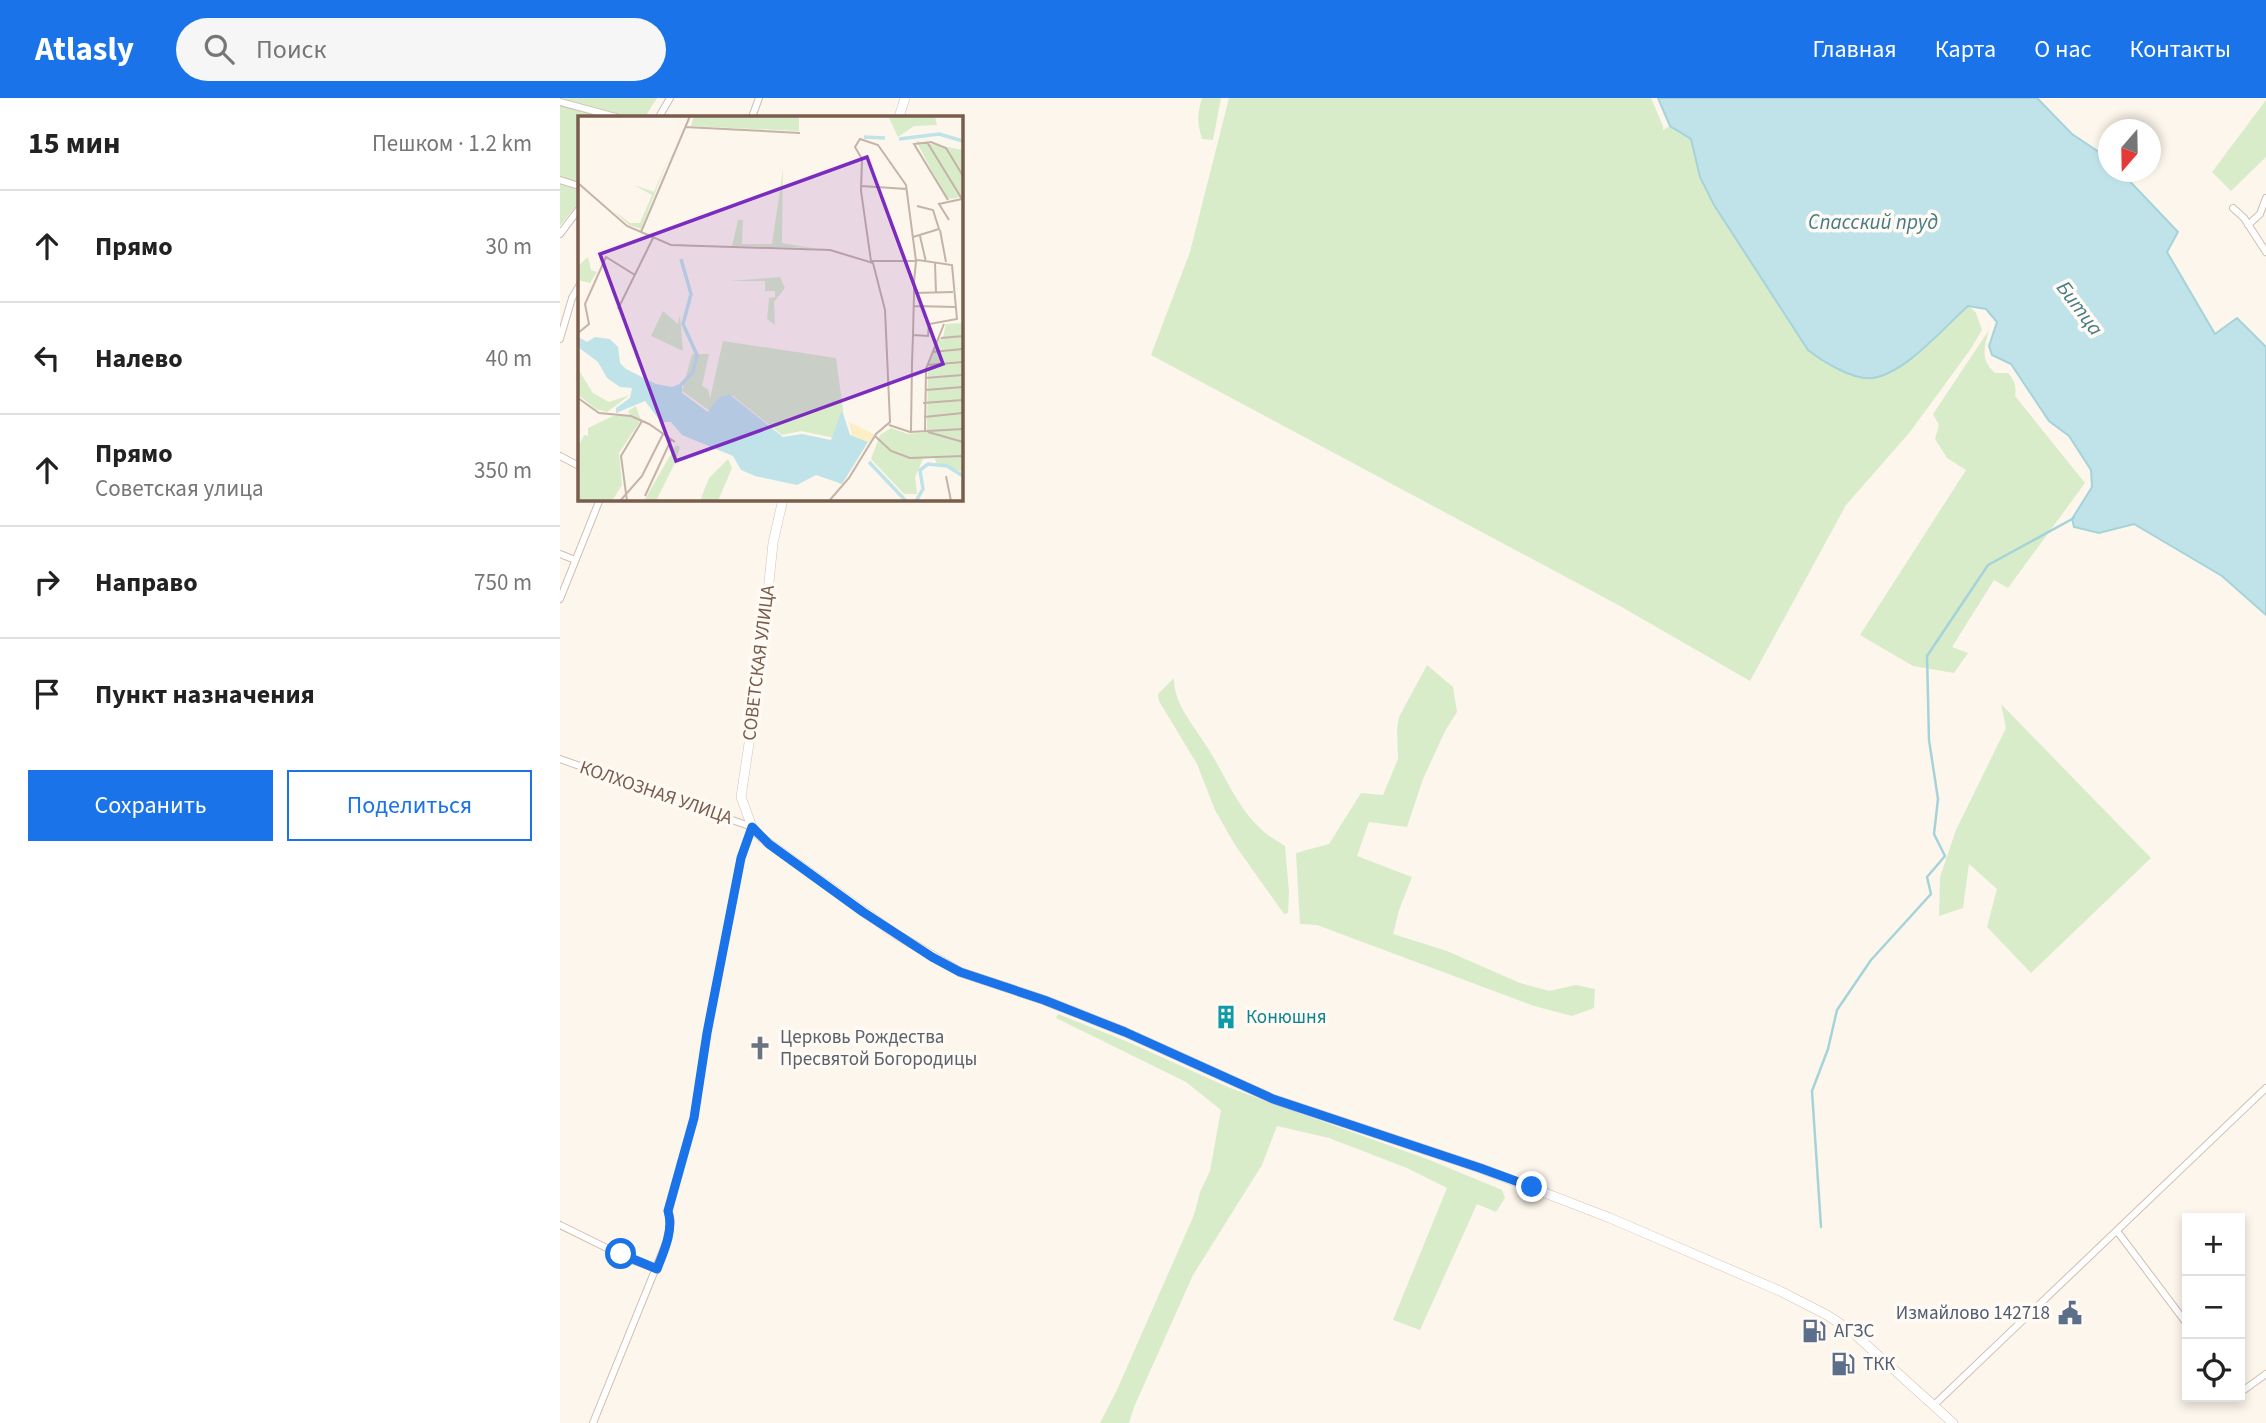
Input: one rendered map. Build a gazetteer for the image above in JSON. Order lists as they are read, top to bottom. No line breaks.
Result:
{"streets":{"street":["СОВЕТСКАЯ УЛИЦА","КОЛХОЗНАЯ УЛИЦА"]},"crossings":[["СОВЕТСКАЯ УЛИЦА","КОЛХОЗНАЯ УЛИЦА"]],"water":["Спасский пруд","Битца"],"places":{"building":["Конюшня"],"church":["Церковь Рождества Пресвятой Богородицы"],"public building":["Измайлово 142718"],"fuel station":["АГЗС","ТКК"]},"north":"bottom","page":{"header":"Atlasly","search":"Поиск","nav":["Главная","Карта","О нас","Контакты"],"heading":["15 мин","Пешком · 1.2 km"],"list":[["Прямо","30 m"],["Налево","40 m"],["Прямо","Советская улица","350 m"],["Направо","750 m"],"Пункт назначения"],"buttons":["Сохранить","Поделиться"],"map_buttons":["+","−"]}}
